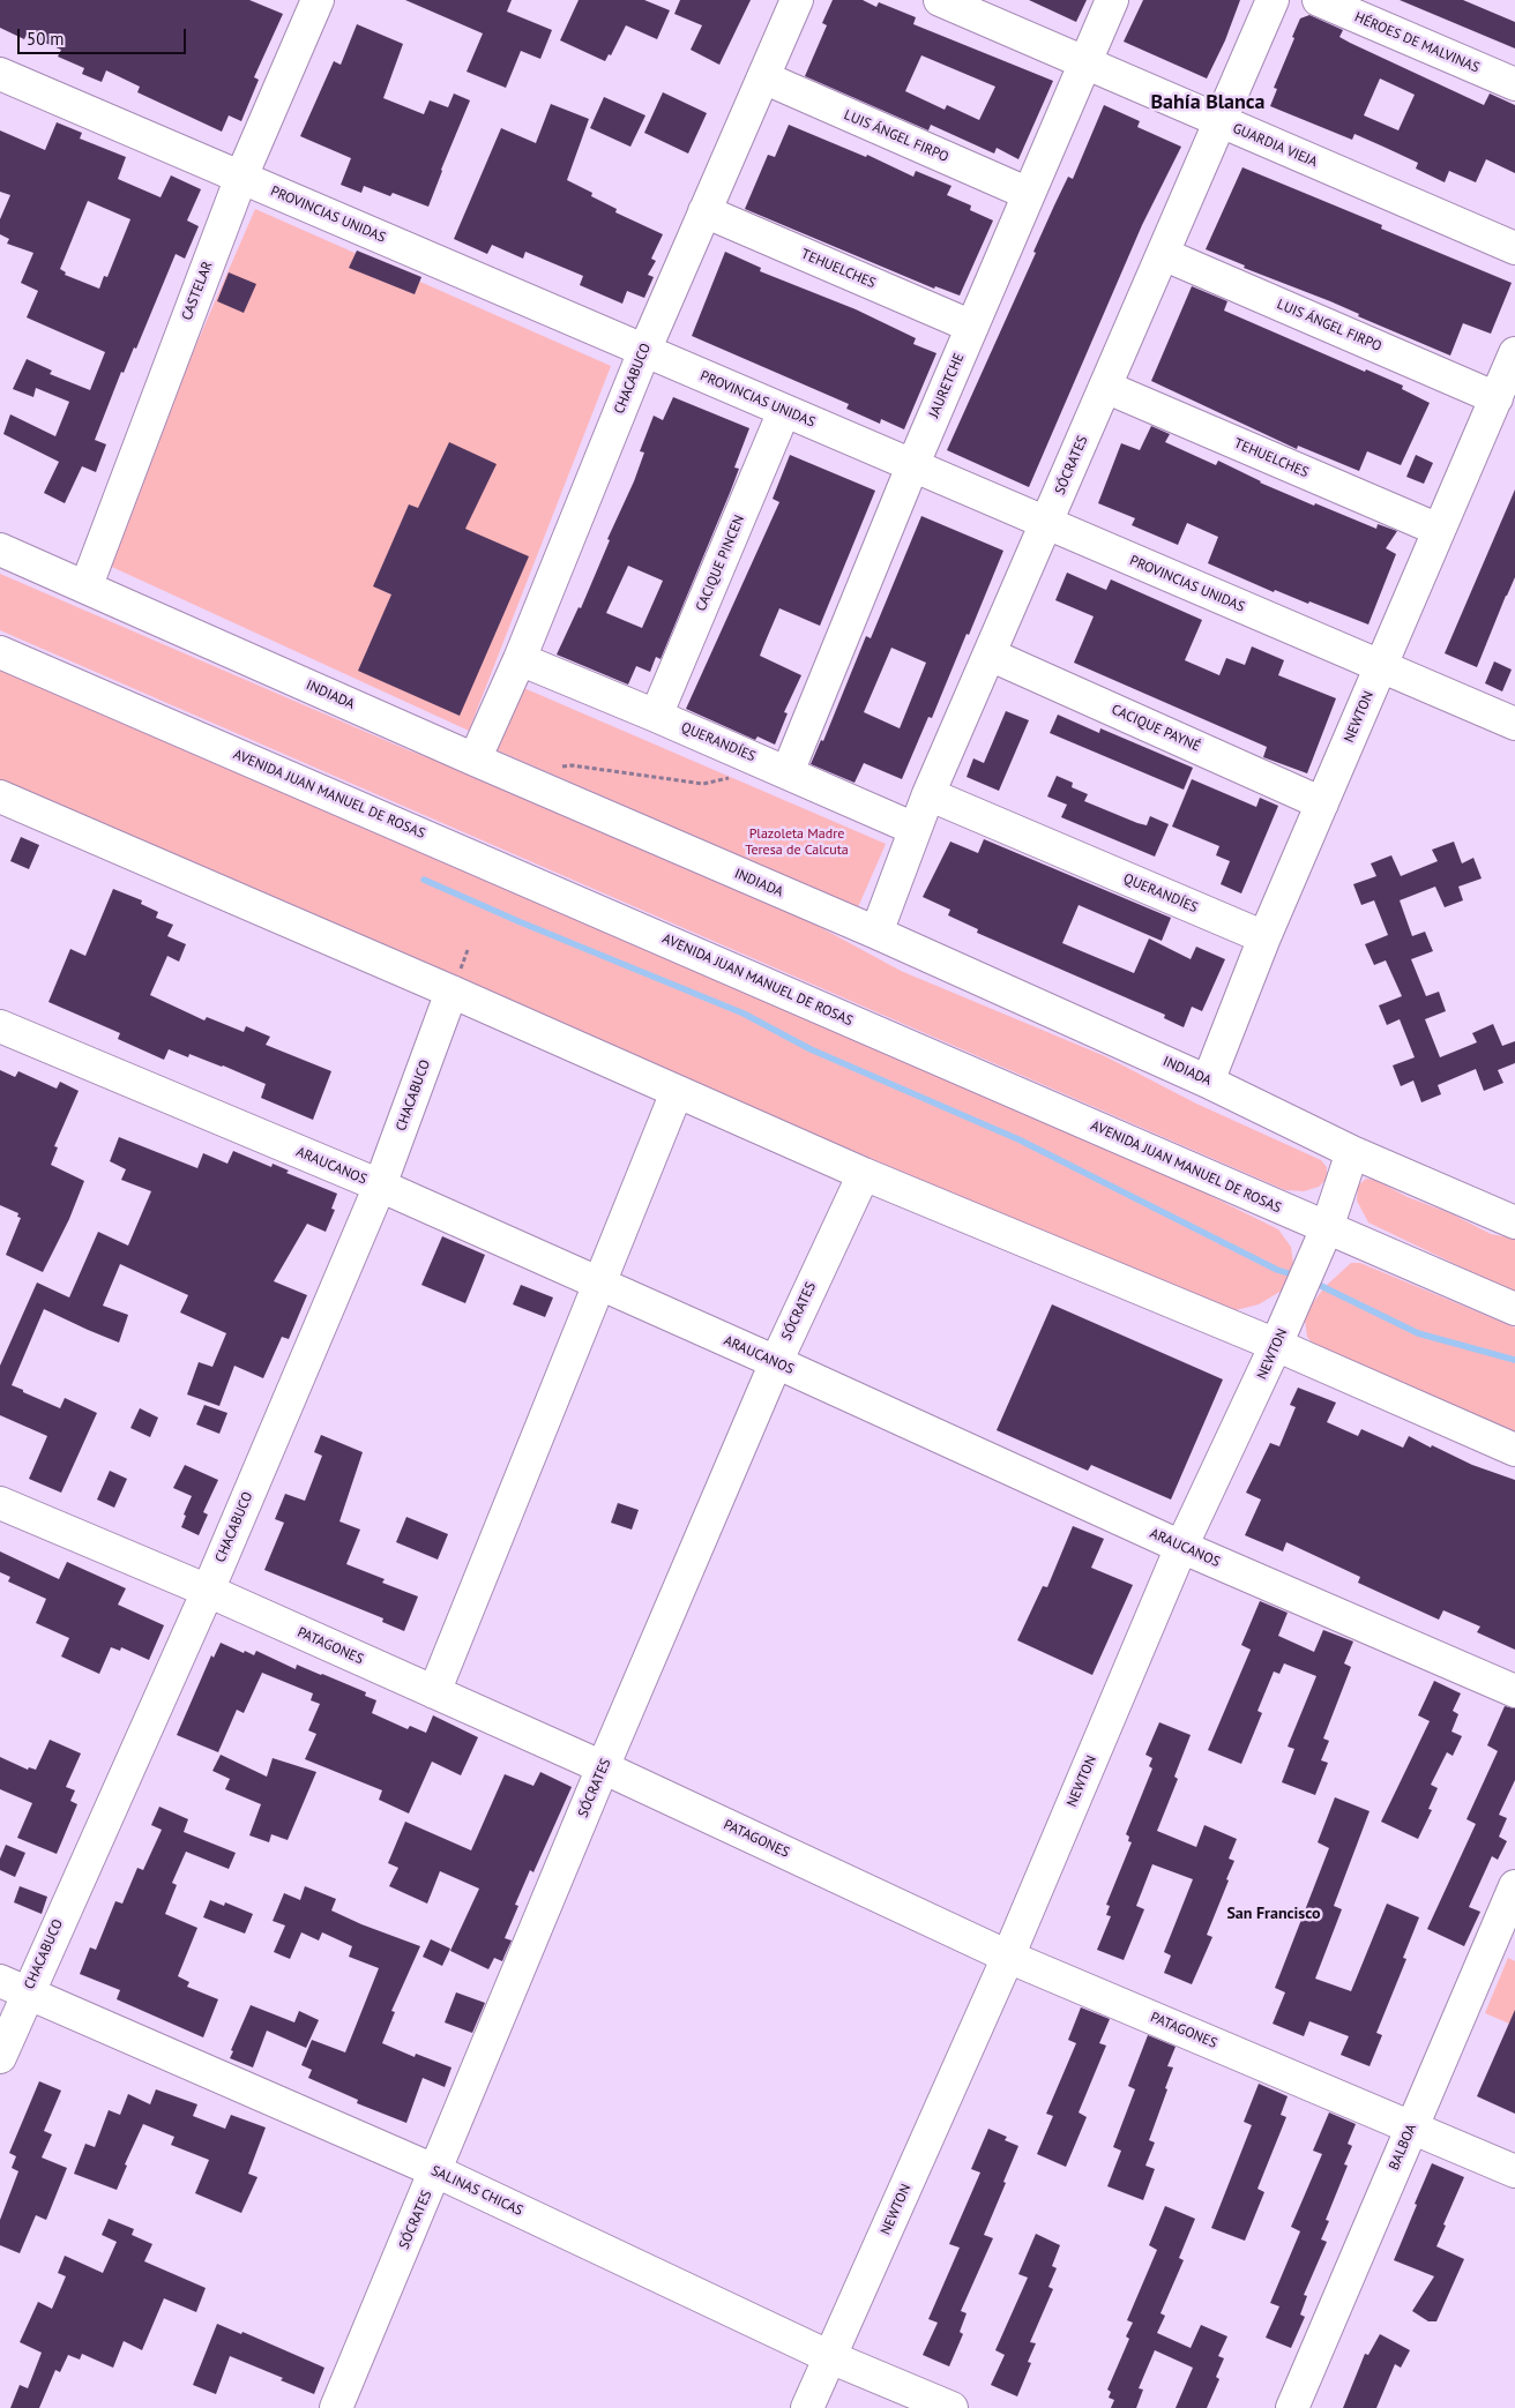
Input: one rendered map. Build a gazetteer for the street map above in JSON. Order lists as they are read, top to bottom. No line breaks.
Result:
{"streets":{"street":["HÉROES DE MALVINAS","LUIS ÁNGEL FIRPO","GUARDIA VIEJA","PROVINCIAS UNIDAS","TEHUELCHES","CASTELAR","CHACABUCO","JAURETCHE","SÓCRATES","CACIQUE PINCEN","INDIADA","NEWTON","CACIQUE PAYNÉ","QUERANDÍES","AVENIDA JUAN MANUEL DE ROSAS","ARAUCANOS","PATAGONES","BALBOA","SALINAS CHICAS"]},"crossings":[["LUIS ÁNGEL FIRPO","CHACABUCO"],["LUIS ÁNGEL FIRPO","JAURETCHE"],["LUIS ÁNGEL FIRPO","SÓCRATES"],["LUIS ÁNGEL FIRPO","NEWTON"],["GUARDIA VIEJA","JAURETCHE"],["GUARDIA VIEJA","SÓCRATES"],["PROVINCIAS UNIDAS","CASTELAR"],["PROVINCIAS UNIDAS","CHACABUCO"],["PROVINCIAS UNIDAS","JAURETCHE"],["PROVINCIAS UNIDAS","SÓCRATES"],["PROVINCIAS UNIDAS","CACIQUE PINCEN"],["PROVINCIAS UNIDAS","NEWTON"],["TEHUELCHES","CHACABUCO"],["TEHUELCHES","JAURETCHE"],["TEHUELCHES","SÓCRATES"],["TEHUELCHES","NEWTON"],["CASTELAR","INDIADA"],["CHACABUCO","INDIADA"],["CHACABUCO","QUERANDÍES"],["CHACABUCO","ARAUCANOS"],["CHACABUCO","PATAGONES"],["CHACABUCO","SALINAS CHICAS"],["JAURETCHE","QUERANDÍES"],["SÓCRATES","INDIADA"],["SÓCRATES","CACIQUE PAYNÉ"],["SÓCRATES","QUERANDÍES"],["SÓCRATES","ARAUCANOS"],["SÓCRATES","PATAGONES"],["SÓCRATES","SALINAS CHICAS"],["CACIQUE PINCEN","QUERANDÍES"],["INDIADA","NEWTON"],["NEWTON","CACIQUE PAYNÉ"],["NEWTON","QUERANDÍES"],["NEWTON","AVENIDA JUAN MANUEL DE ROSAS"],["NEWTON","ARAUCANOS"],["NEWTON","PATAGONES"],["NEWTON","SALINAS CHICAS"],["PATAGONES","BALBOA"]],"districts":["Bahía Blanca","San Francisco"],"parks":["Plazoleta Madre Teresa de Calcuta"],"scale_bar":"50 m"}
